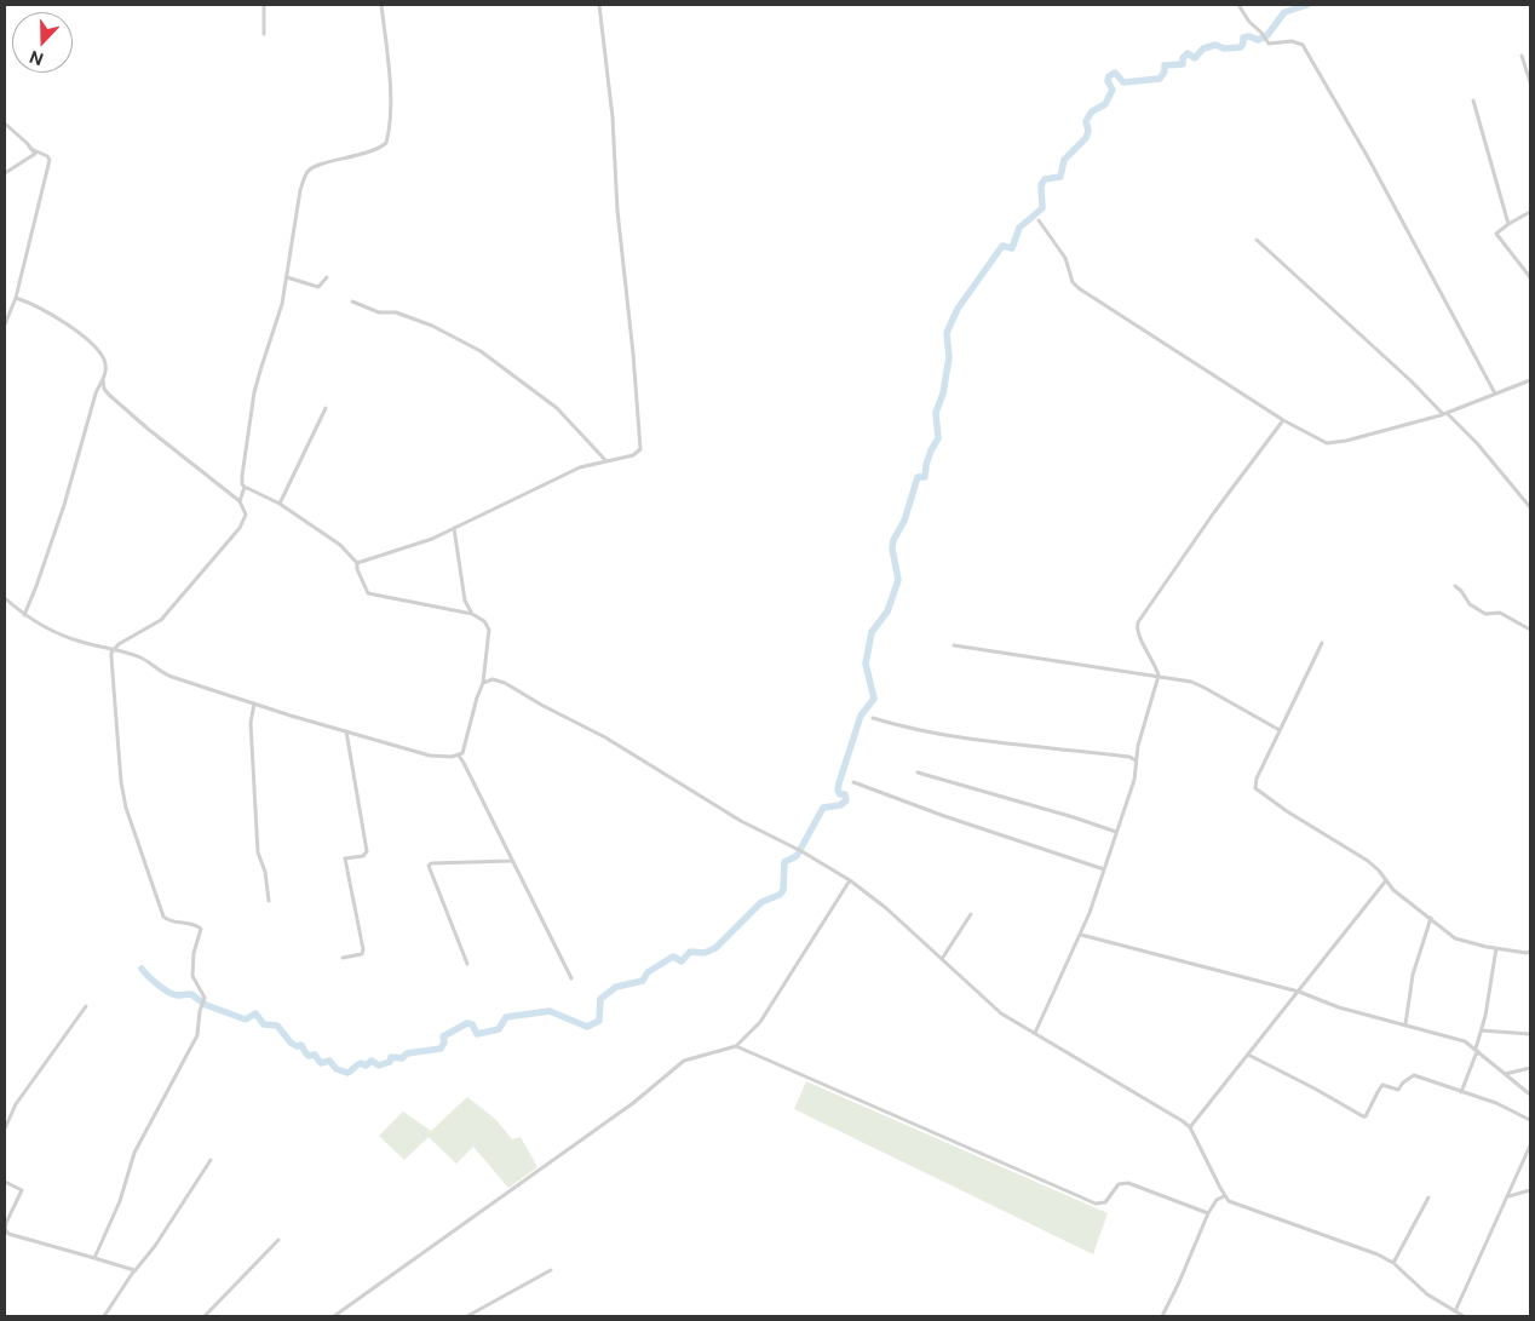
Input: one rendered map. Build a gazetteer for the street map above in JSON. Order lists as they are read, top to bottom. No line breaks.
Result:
{"north":"bottom"}
